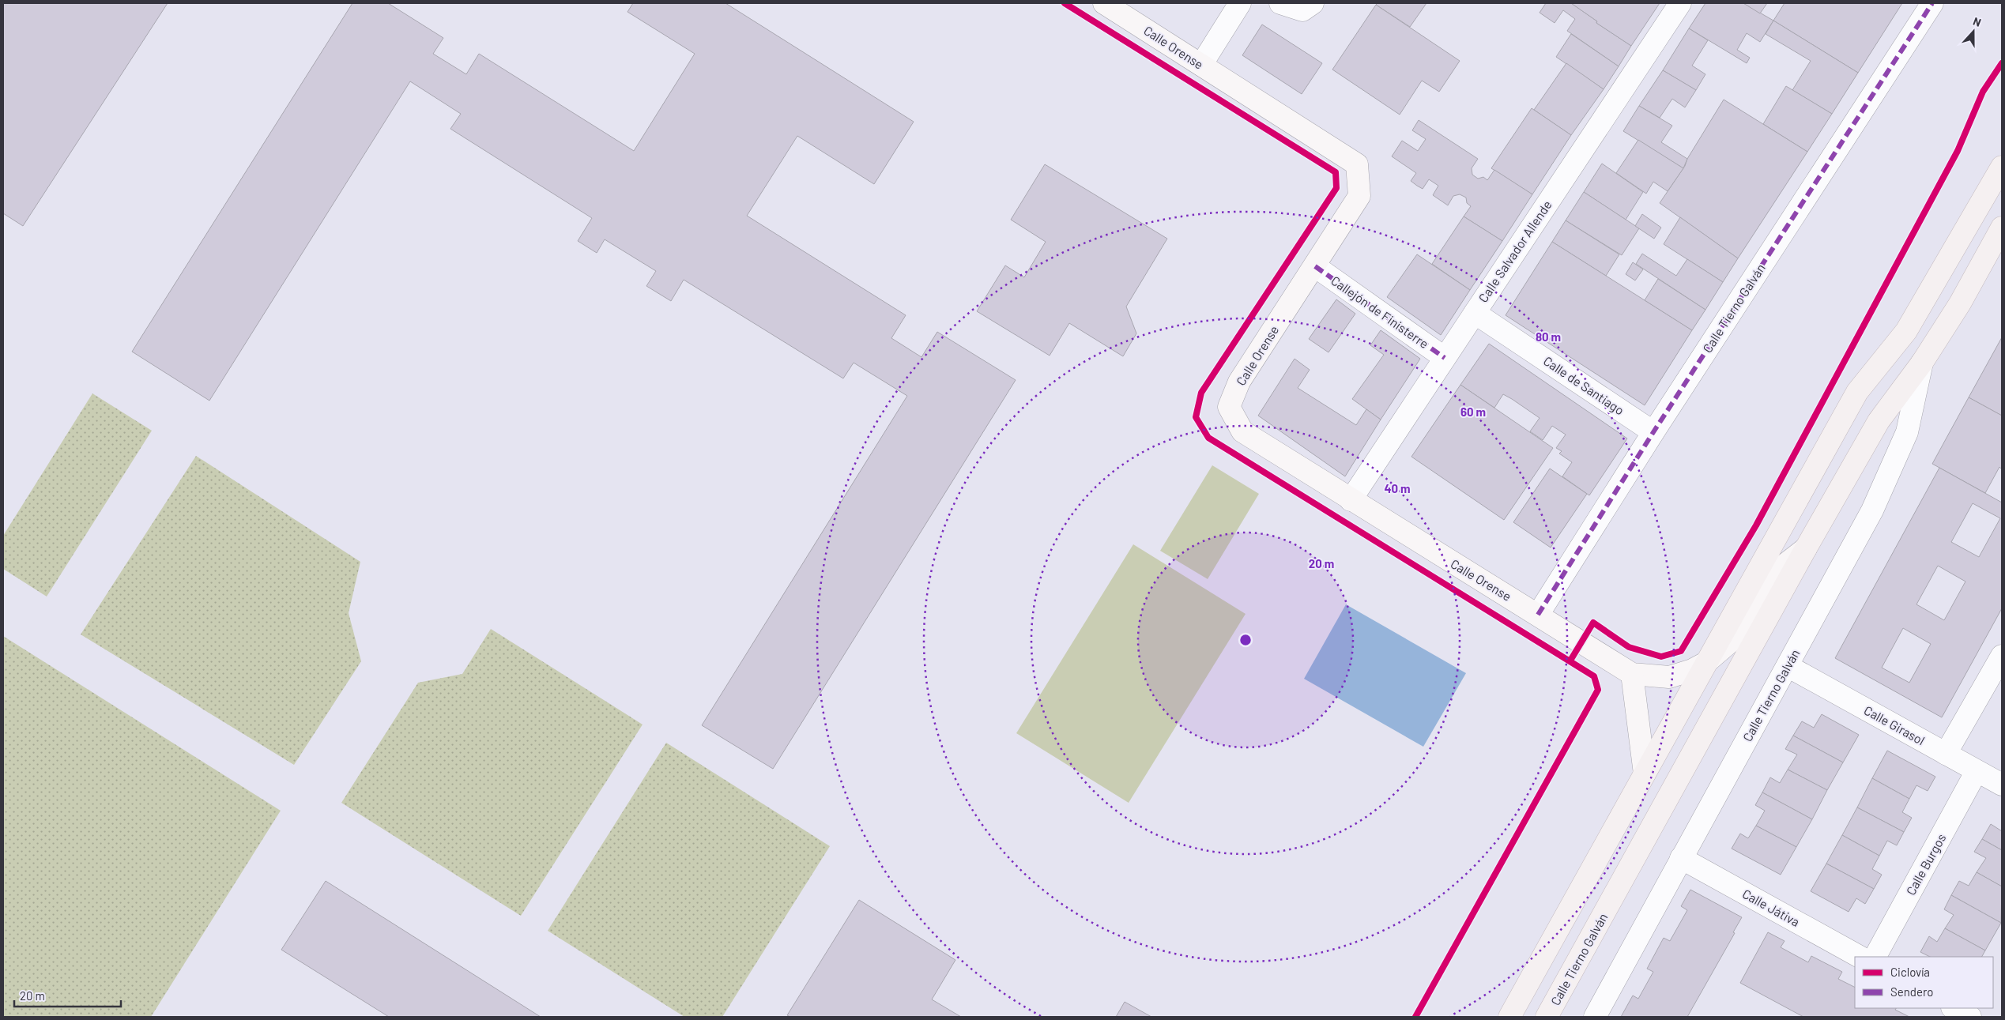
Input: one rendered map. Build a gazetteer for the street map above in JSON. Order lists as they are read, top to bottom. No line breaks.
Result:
{"streets":{"main road":["Calle Orense","Calle Tierno Galván"],"street":["Calle Salvador Allende","Callejón de Finisterre","Calle de Santiago","Calle Girasol","Calle Burgos","Calle Játiva"]},"crossings":[["Calle Orense","Calle Salvador Allende"],["Calle Orense","Calle Tierno Galván"],["Calle Orense","Callejón de Finisterre"],["Calle Salvador Allende","Callejón de Finisterre"],["Calle Salvador Allende","Calle de Santiago"],["Calle Tierno Galván","Calle de Santiago"],["Calle Tierno Galván","Calle Girasol"],["Calle Tierno Galván","Calle Játiva"],["Calle Girasol","Calle Burgos"]],"legend":["Ciclovía","Sendero"],"scale_bar":"20 m","north":"top","rings":["80 m","60 m","40 m","20 m"]}
